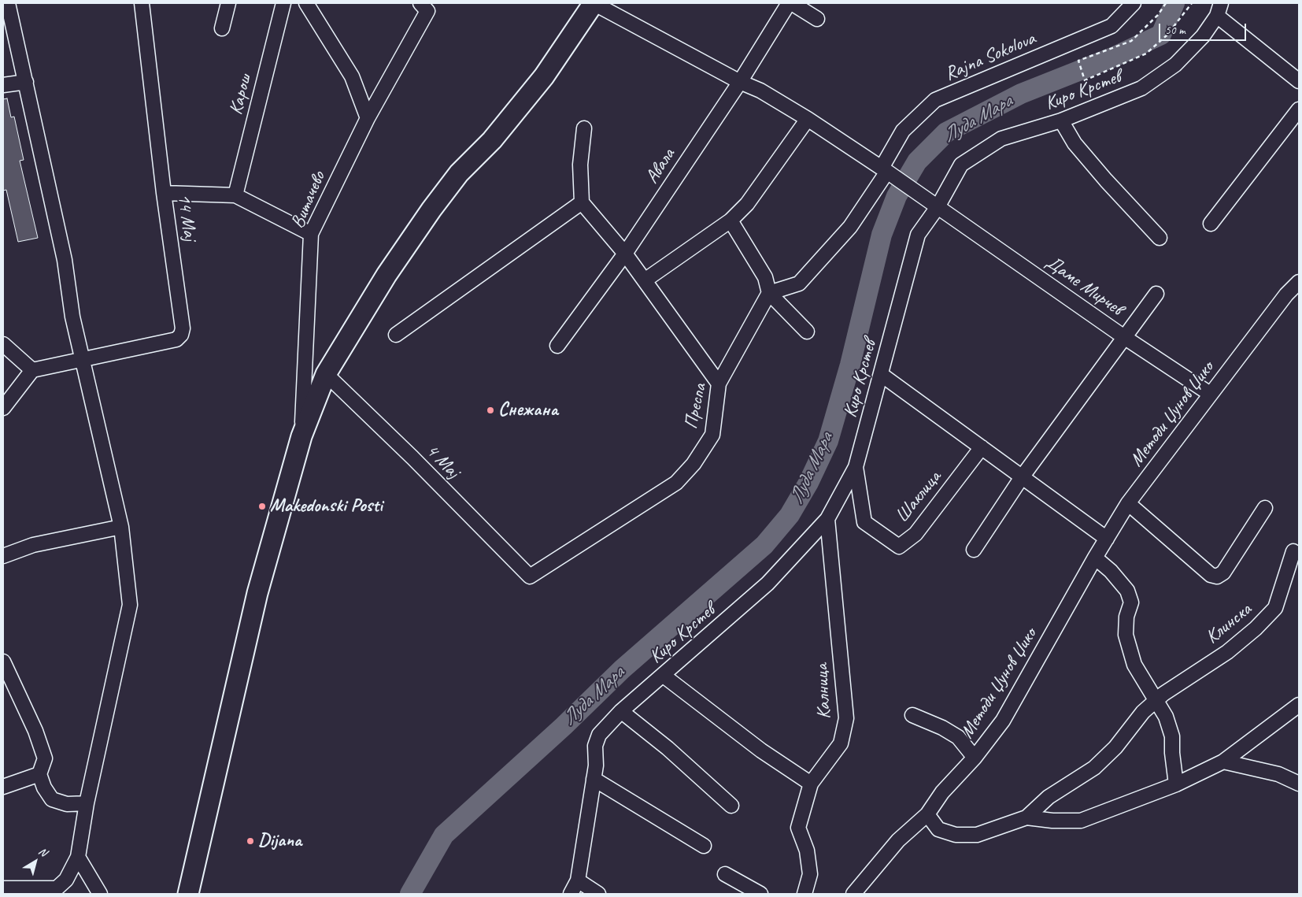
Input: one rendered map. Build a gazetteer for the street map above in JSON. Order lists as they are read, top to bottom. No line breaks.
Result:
{"streets":{"street":["Rajna Sokolova","Киро Крстев","Карош","Авала","Витачево","14 Мај","Даме Мирчев","Преспа","Методи Џунов Џико","4 Мај","Шаклица","Клинска","Калница"]},"crossings":[["Rajna Sokolova","Даме Мирчев"],["Киро Крстев","Даме Мирчев"],["Киро Крстев","Шаклица"],["Киро Крстев","Калница"],["Авала","Даме Мирчев"],["Даме Мирчев","Методи Џунов Џико"],["Преспа","4 Мај"]],"water":["Луда Мара"],"places":["Снежана","Makedonski Posti","Dijana"],"scale_bar":"50 m","north":"top right"}
